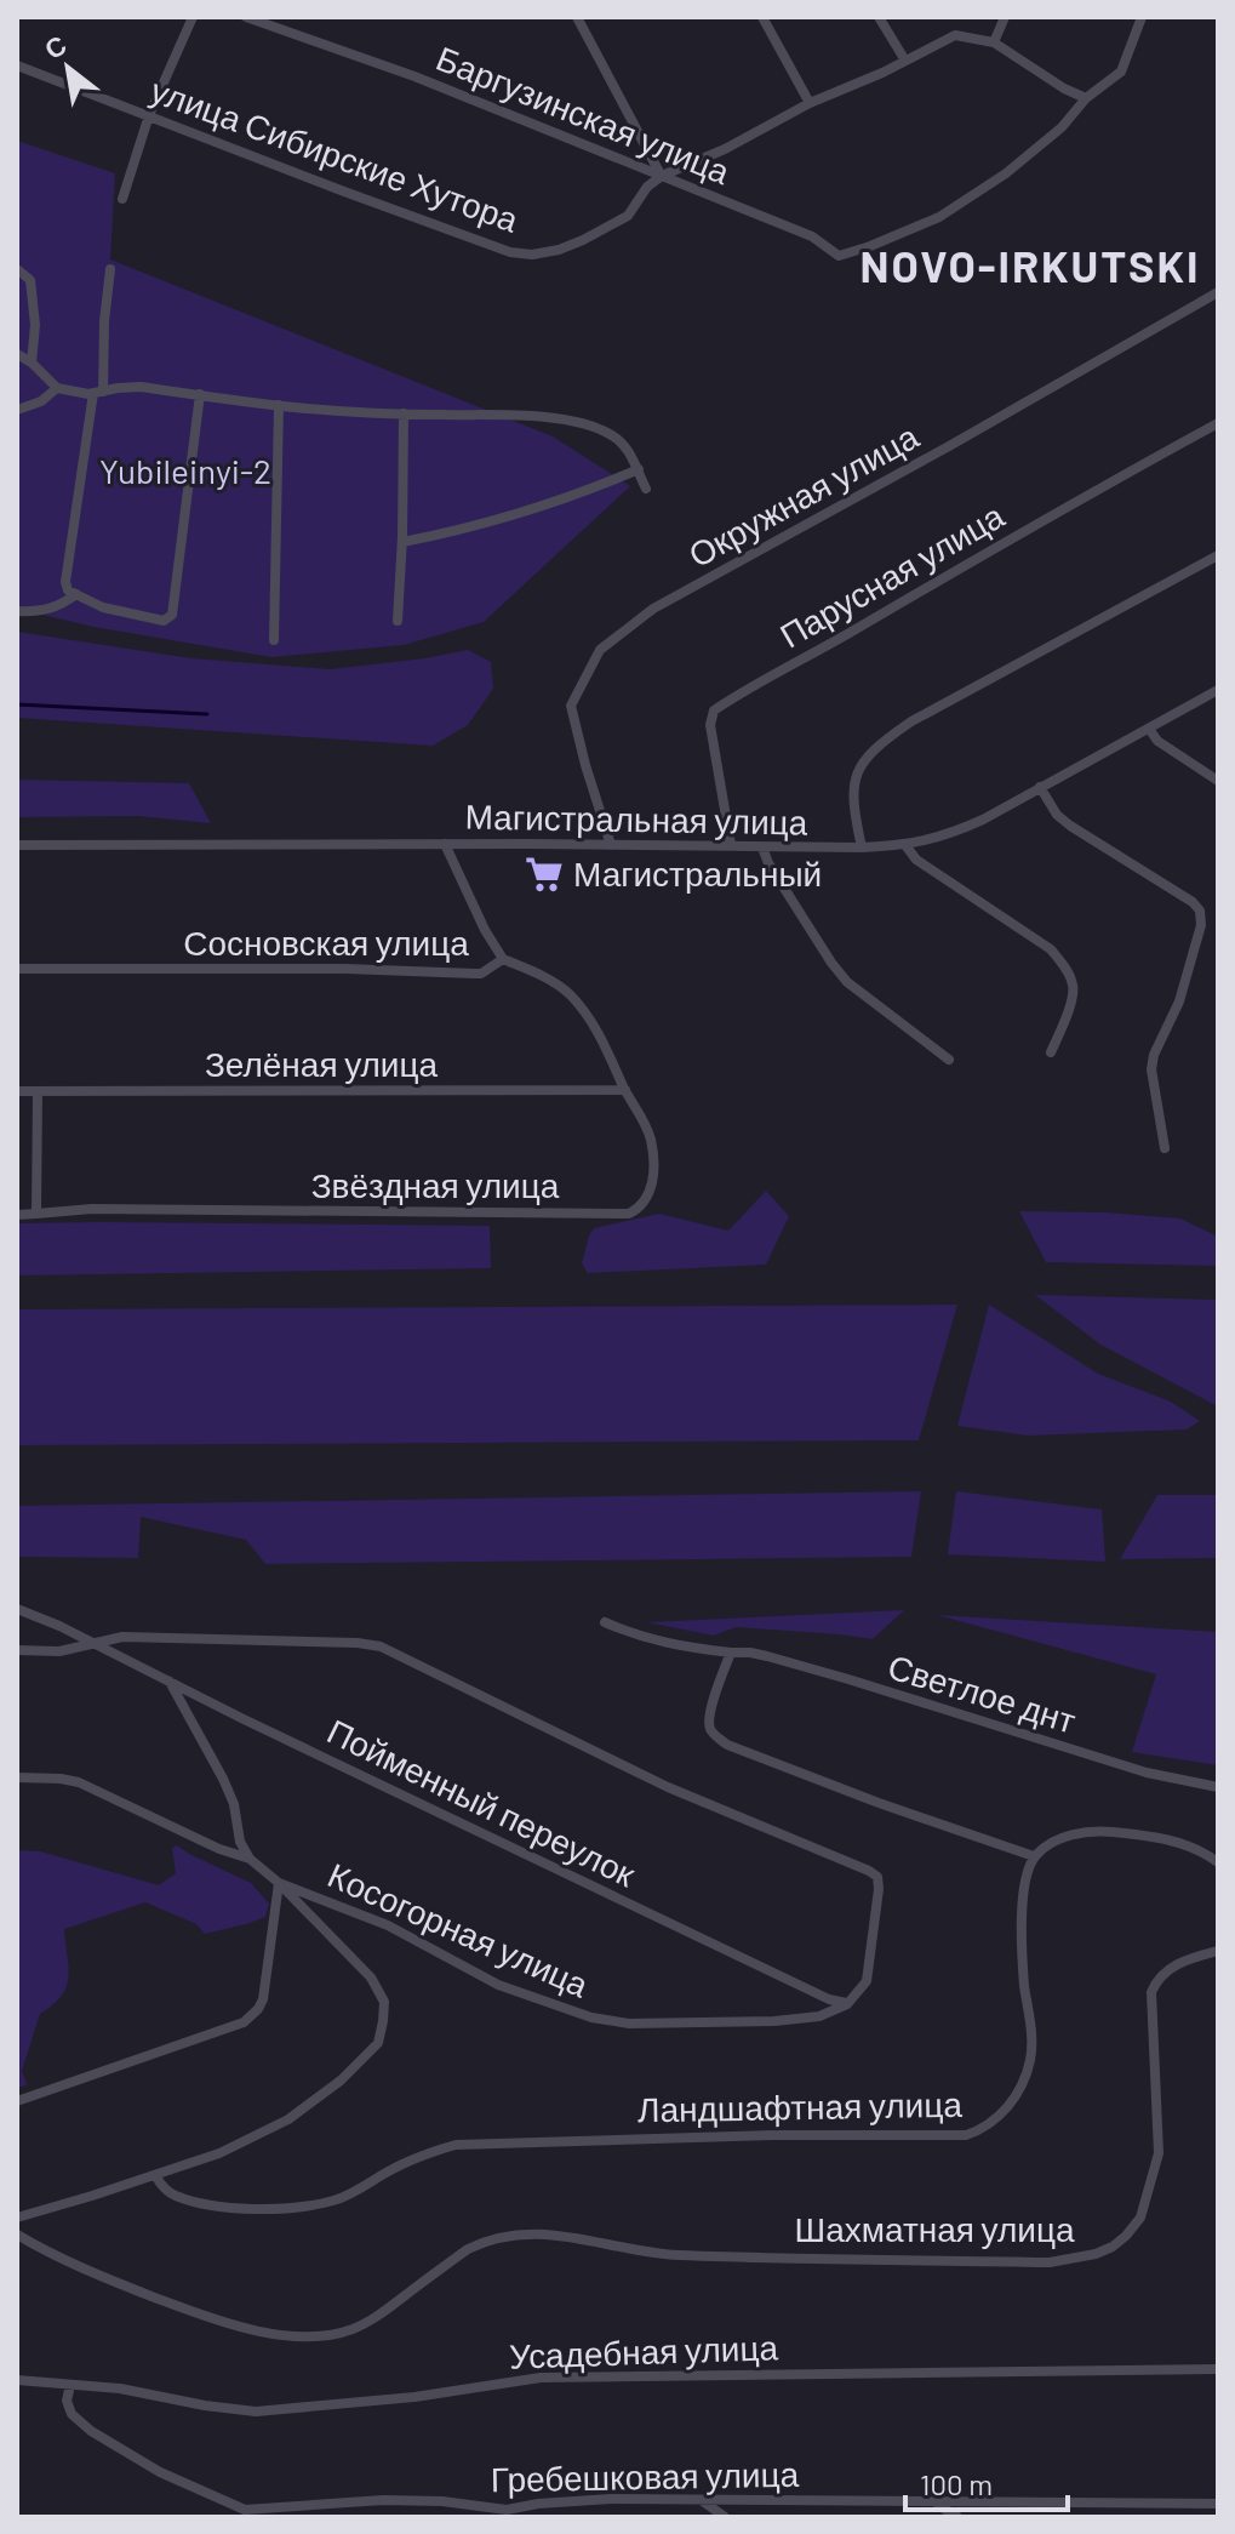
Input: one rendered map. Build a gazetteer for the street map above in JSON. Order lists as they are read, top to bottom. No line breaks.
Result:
{"streets":{"street":["Баргузинская улица","улица Сибирские Хутора","Окружная улица","Парусная улица","Магистральная улица","Сосновская улица","Зелёная улица","Звёздная улица","Светлое днт","Пойменный переулок","Косогорная улица","Ландшафтная улица","Шахматная улица","Усадебная улица","Гребешковая улица"]},"crossings":[["Баргузинская улица","улица Сибирские Хутора"],["Окружная улица","Магистральная улица"],["Парусная улица","Магистральная улица"],["Магистральная улица","Сосновская улица"],["Сосновская улица","Звёздная улица"],["Зелёная улица","Звёздная улица"],["Пойменный переулок","Косогорная улица"],["Усадебная улица","Гребешковая улица"]],"districts":["NOVO-IRKUTSKI"],"parks":["Yubileinyi-2"],"places":{"supermarket":["Магистральный"]},"scale_bar":"100 m","north":"top left"}
